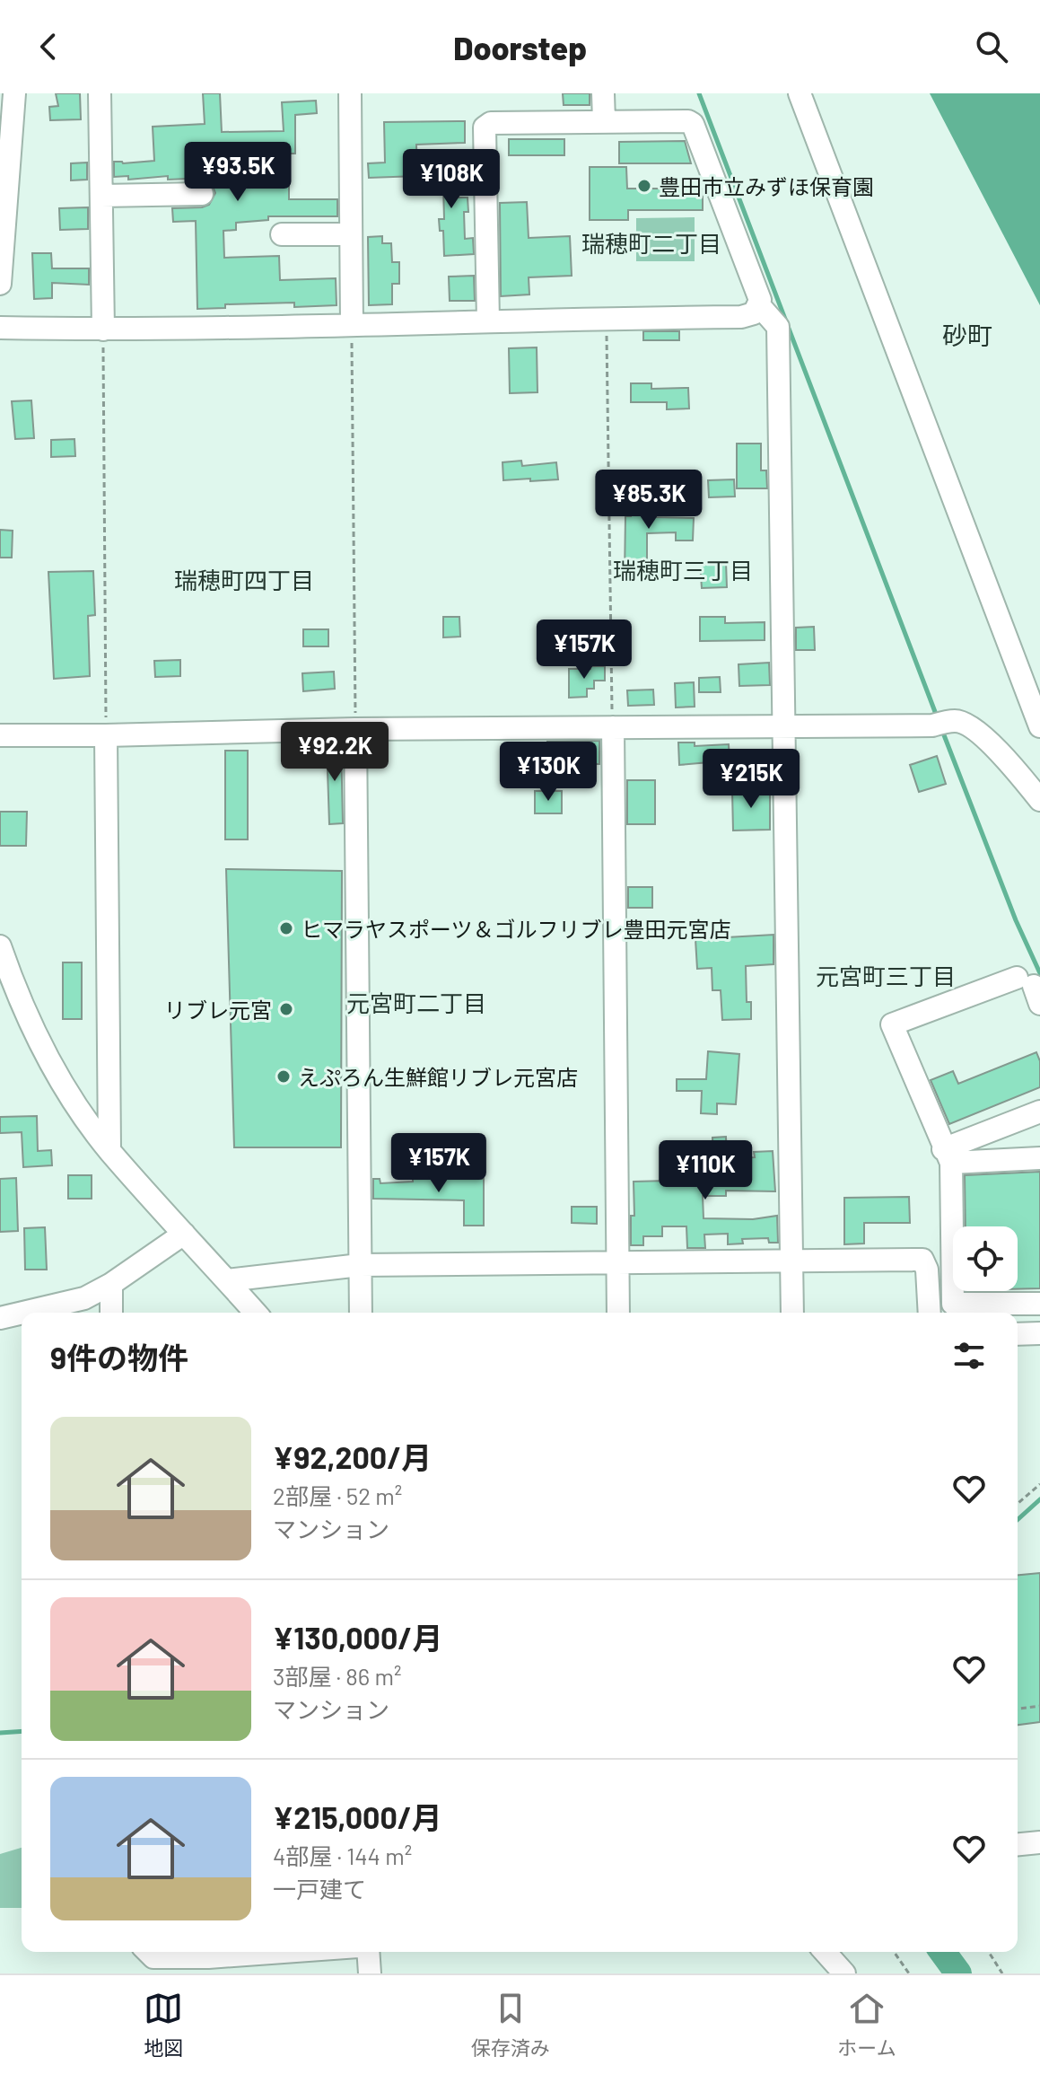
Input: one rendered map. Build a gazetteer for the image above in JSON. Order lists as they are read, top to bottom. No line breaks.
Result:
{"districts":["瑞穂町二丁目","砂町","瑞穂町三丁目","瑞穂町四丁目","元宮町三丁目","元宮町二丁目"],"places":["豊田市立みずほ保育園","ヒマラヤスポーツ＆ゴルフリブレ豊田元宮店","リブレ元宮","えぷろん生鮮館リブレ元宮店"],"page":{"header":"Doorstep","price":["¥93.5K","¥108K","¥85.3K","¥157K","¥92.2K","¥130K","¥215K","¥157K","¥110K"],"heading":"9件の物件","list":[{"name":"¥92,200/月","note":"2部屋 · 52 m² · マンション"},{"name":"¥130,000/月","note":"3部屋 · 86 m² · マンション"},{"name":"¥215,000/月","note":"4部屋 · 144 m² · 一戸建て"}],"tabs":["地図","保存済み","ホーム"]}}
